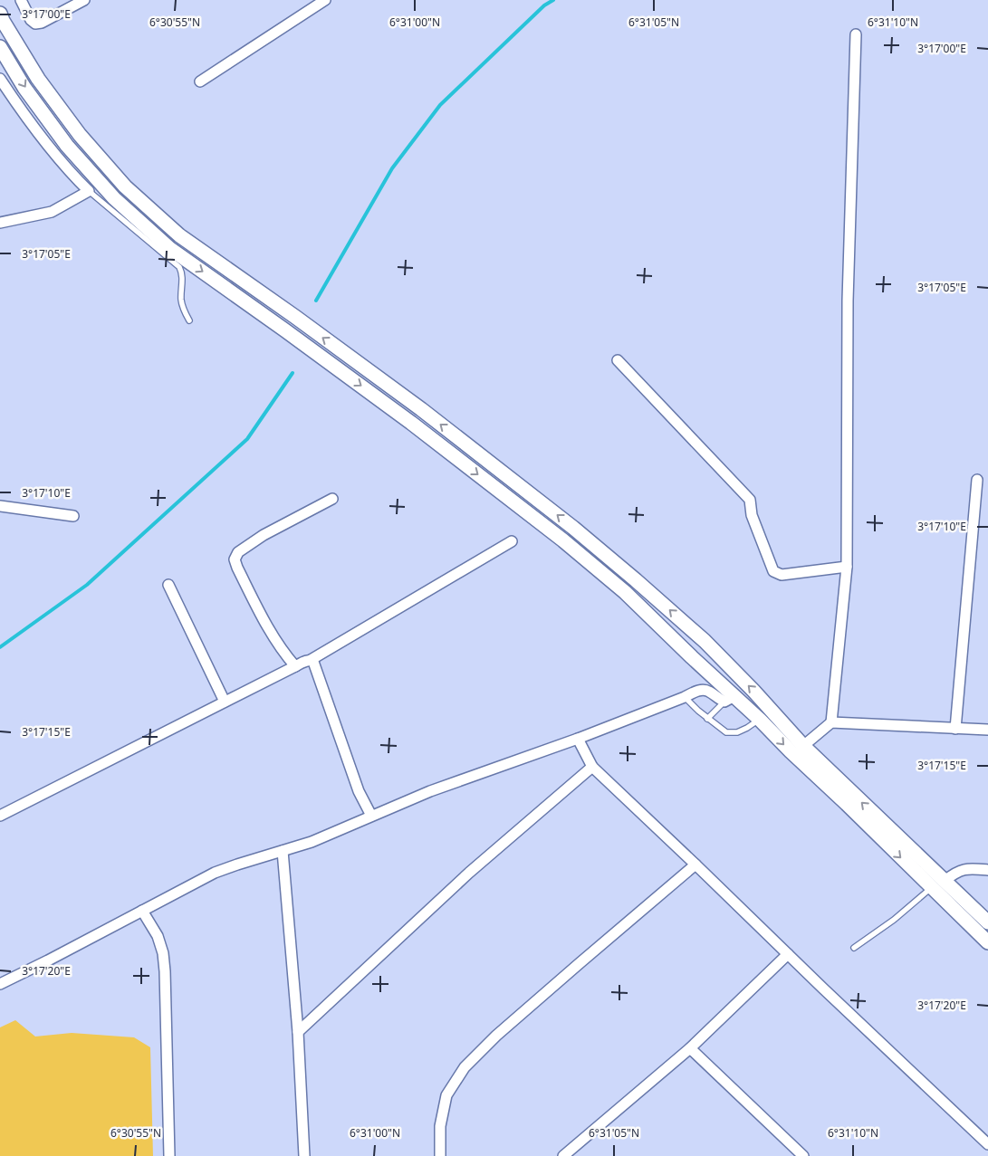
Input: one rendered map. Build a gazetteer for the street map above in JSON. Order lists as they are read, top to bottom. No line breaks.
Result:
{"coordinates":["3°17'00\"E","6°30'55\"N","6°31'00\"N","6°31'05\"N","6°31'10\"N","3°17'05\"E","3°17'10\"E","3°17'15\"E","3°17'20\"E"]}
